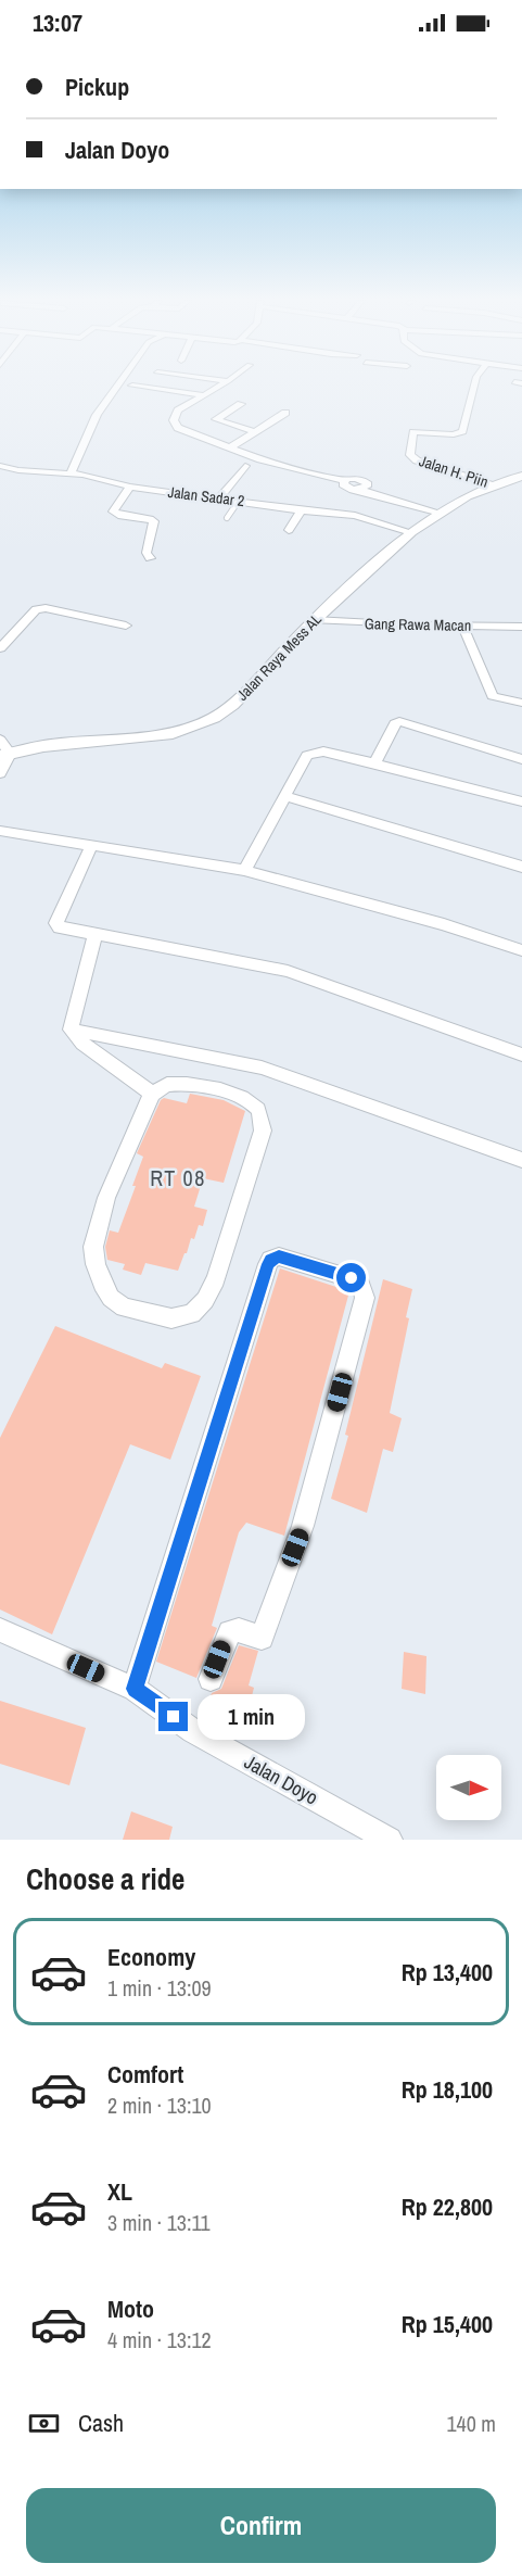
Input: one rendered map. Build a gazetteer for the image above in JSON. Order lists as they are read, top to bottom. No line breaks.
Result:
{"streets":{"street":["Jalan H. Piin","Jalan Sadar 2","Gang Rawa Macan","Jalan Raya Mess AL","Jalan Doyo"]},"crossings":[["Jalan H. Piin","Jalan Raya Mess AL"],["Jalan Sadar 2","Jalan Raya Mess AL"],["Gang Rawa Macan","Jalan Raya Mess AL"]],"districts":["RT 08"],"north":"right","page":{"status":"13:07","banner":["Pickup","Jalan Doyo"],"bubble":"1 min","heading":"Choose a ride","list":[{"name":"Economy","note":"1 min · 13:09","value":"Rp 13,400"},{"name":"Comfort","note":"2 min · 13:10","value":"Rp 18,100"},{"name":"XL","note":"3 min · 13:11","value":"Rp 22,800"},{"name":"Moto","note":"4 min · 13:12","value":"Rp 15,400"}],"pay":["Cash","140 m"],"buttons":"Confirm"}}
